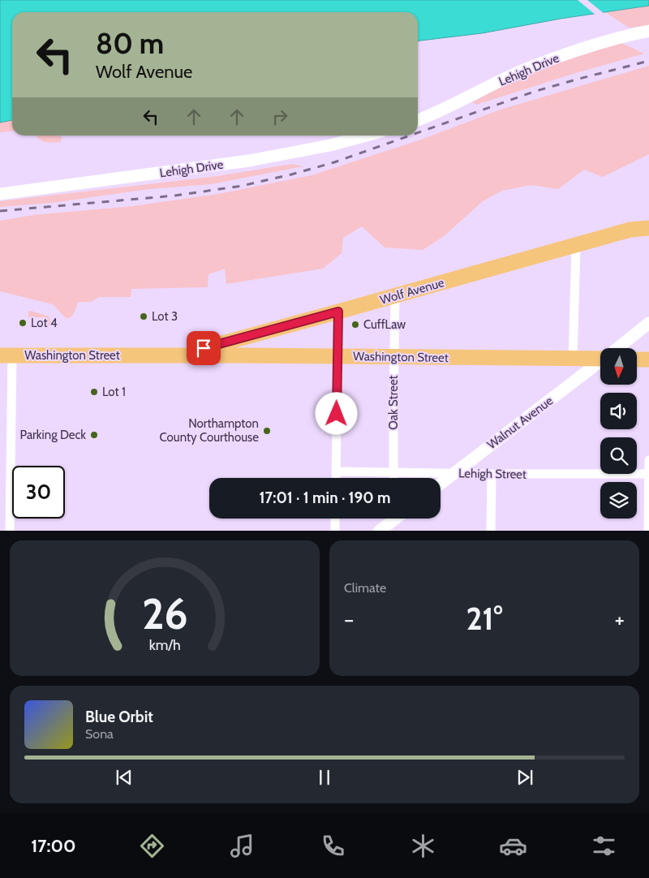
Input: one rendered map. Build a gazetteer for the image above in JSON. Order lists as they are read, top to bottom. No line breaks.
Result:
{"streets":{"main road":["Wolf Avenue","Washington Street"],"street":["Lehigh Drive","Oak Street","Walnut Avenue","Lehigh Street"]},"crossings":[["Wolf Avenue","Washington Street"],["Wolf Avenue","Oak Street"],["Washington Street","Oak Street"],["Oak Street","Lehigh Street"],["Walnut Avenue","Lehigh Street"]],"places":["Lot 3","Lot 4","CuffLaw","Lot 1","Northampton County Courthouse","Parking Deck"],"north":"bottom","page":{"turn":["80 m","Wolf Avenue"],"limit":"30","trip":"17:01 · 1 min · 190 m","tile":"Climate","heat":["−","21°","+"],"song":["Blue Orbit","Sona"],"tabs":"17:00","gauge":["26","km/h"]}}
